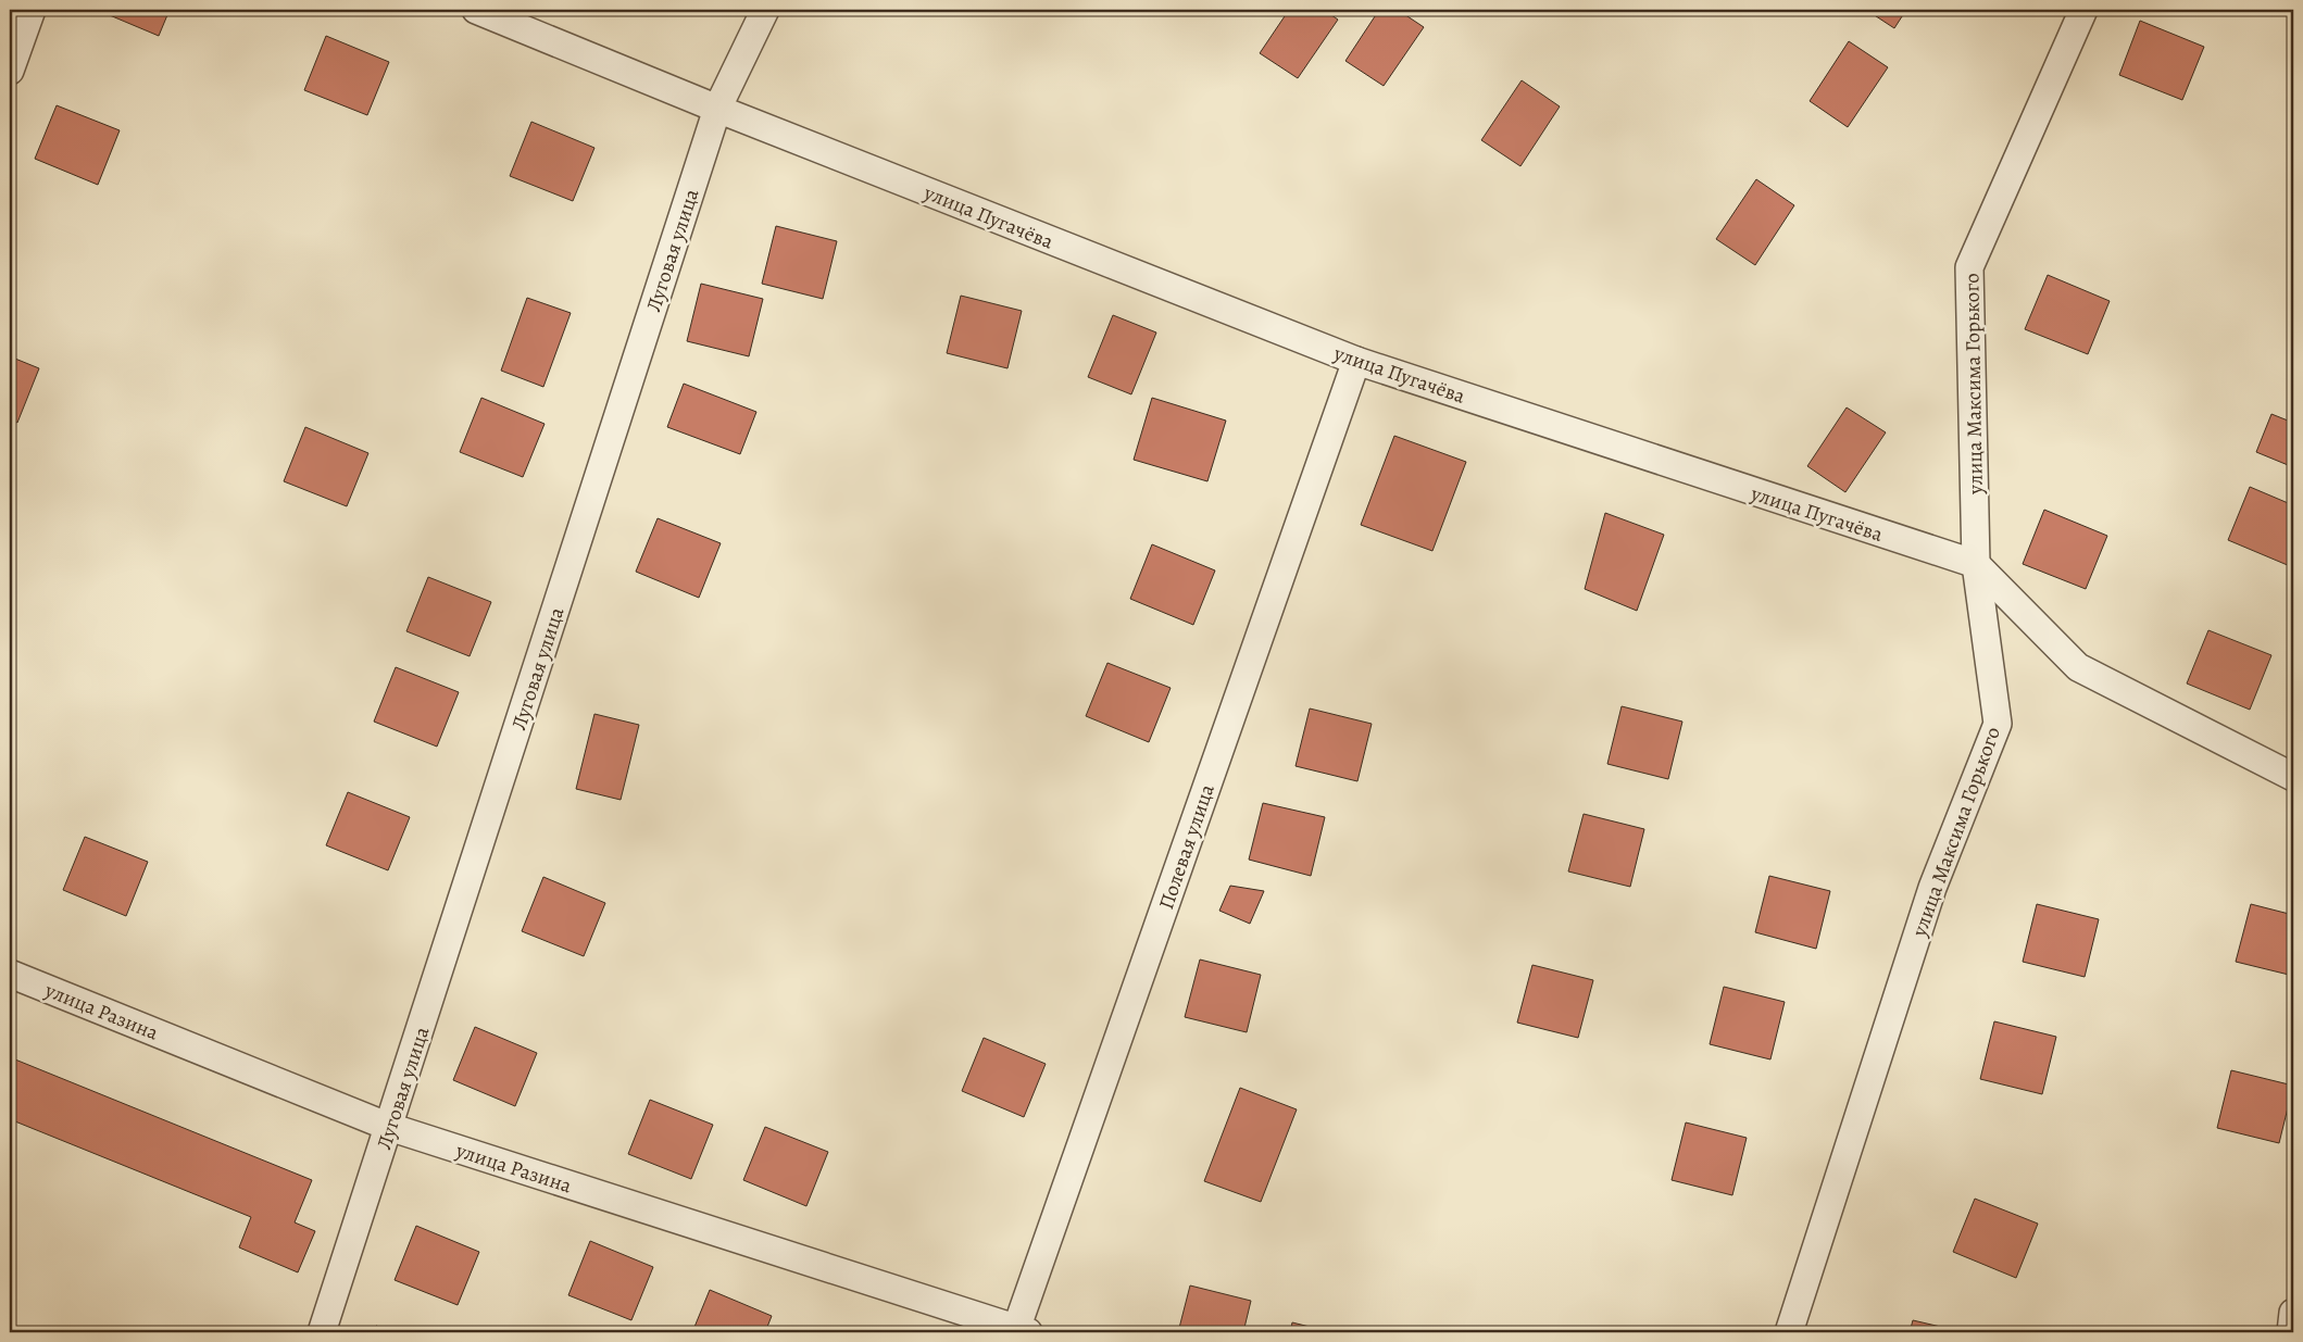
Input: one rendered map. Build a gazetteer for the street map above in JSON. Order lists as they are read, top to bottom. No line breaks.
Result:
{"streets":{"street":["улица Пугачёва","Луговая улица","улица Максима Горького","Полевая улица","улица Разина"]},"crossings":[["улица Пугачёва","Луговая улица"],["улица Пугачёва","улица Максима Горького"],["улица Пугачёва","Полевая улица"],["Луговая улица","улица Разина"],["Полевая улица","улица Разина"]]}
